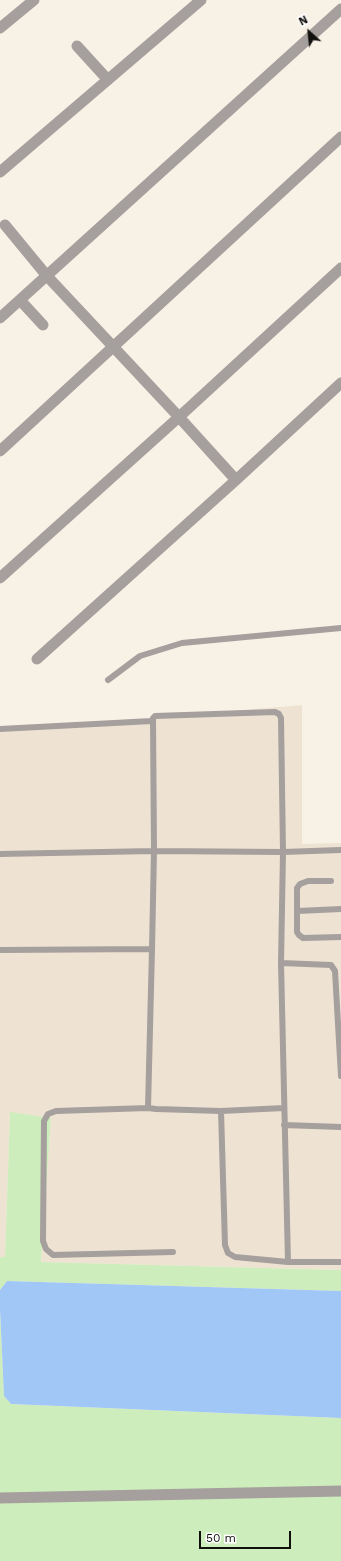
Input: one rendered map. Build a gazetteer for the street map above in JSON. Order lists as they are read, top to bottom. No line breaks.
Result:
{"scale_bar":"50 m","north":"top left"}
